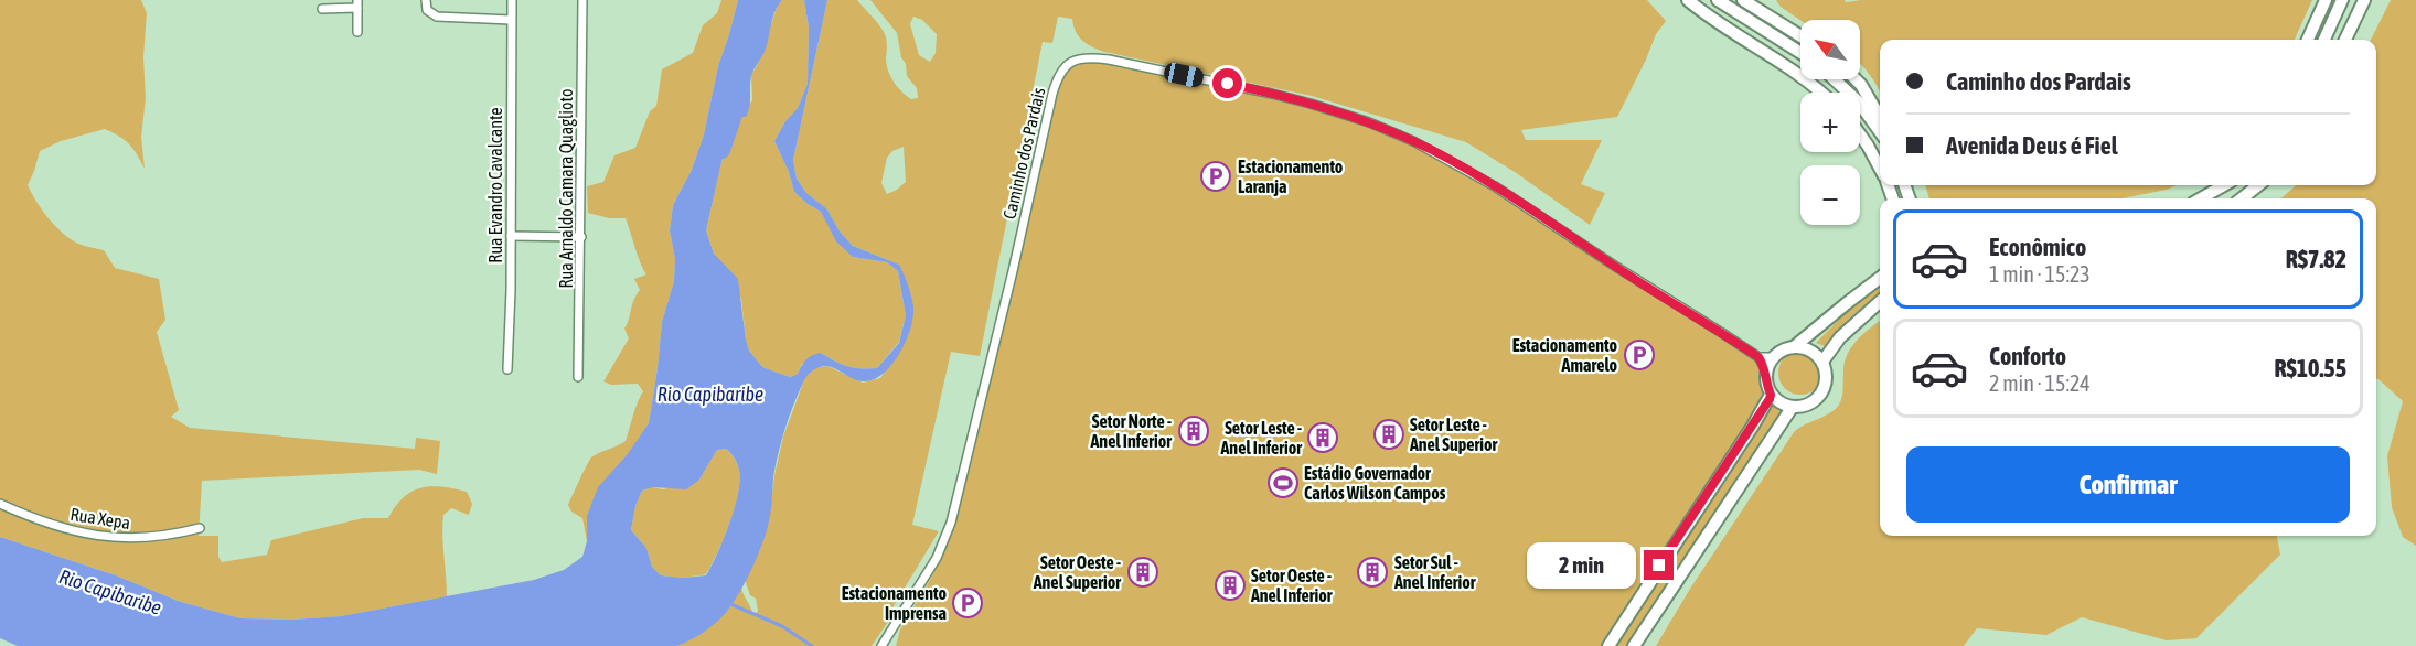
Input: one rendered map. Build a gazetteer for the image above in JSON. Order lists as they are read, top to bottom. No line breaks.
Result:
{"streets":{"street":["Caminho dos Pardais","Rua Evandro Cavalcante","Rua Arnaldo Camara Quaglioto","Rua Xepa"]},"water":["Rio Capibaribe"],"places":{"parking":["Estacionamento Laranja","Estacionamento Amarelo","Estacionamento Imprensa"],"building":["Setor Norte - Anel Inferior","Setor Leste - Anel Superior","Setor Leste - Anel Inferior","Setor Oeste - Anel Superior","Setor Sul - Anel Inferior","Setor Oeste - Anel Inferior"],"sports":["Estádio Governador Carlos Wilson Campos"]},"north":"top left","page":{"map_buttons":["+","−"],"banner":["Caminho dos Pardais","Avenida Deus é Fiel"],"list":[{"name":"Econômico","note":"1 min · 15:23","value":"R$7.82"},{"name":"Conforto","note":"2 min · 15:24","value":"R$10.55"}],"buttons":"Confirmar","bubble":"2 min"}}
